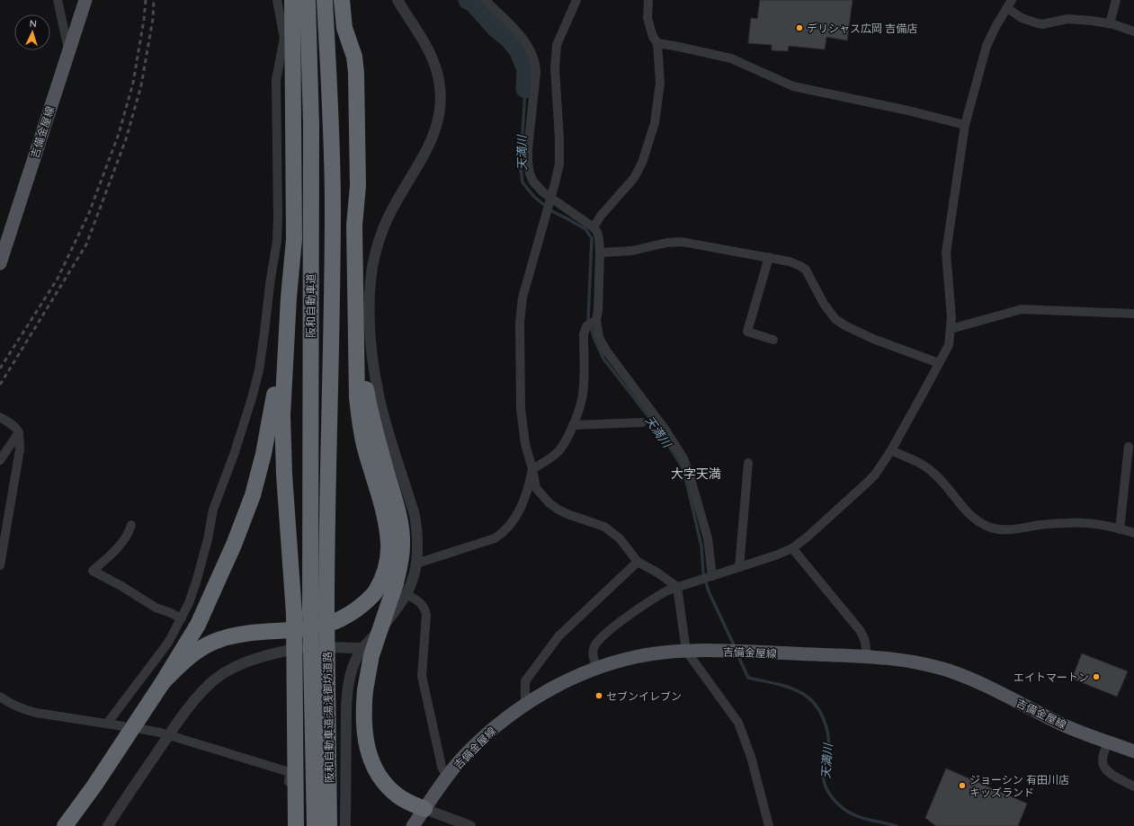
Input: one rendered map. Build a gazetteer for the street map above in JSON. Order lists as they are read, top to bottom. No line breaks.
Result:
{"streets":{"highway":["阪和自動車道","阪和自動車道;湯浅御坊道路"],"main road":["吉備金屋線"]},"crossings":[["阪和自動車道","阪和自動車道;湯浅御坊道路"]],"districts":["大字天満"],"water":["天満川"],"places":["デリシャス広岡 吉備店","エイトマートン","セブンイレブン","ジョーシン 有田川店 キッズランド"],"north":"top"}
